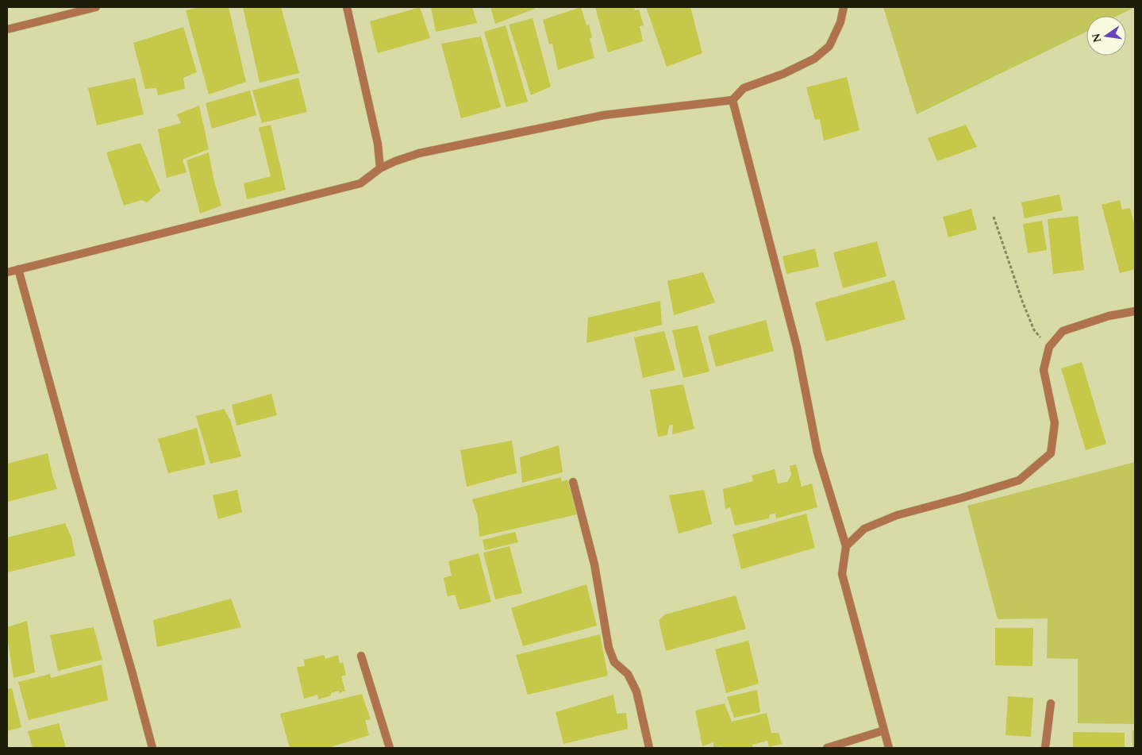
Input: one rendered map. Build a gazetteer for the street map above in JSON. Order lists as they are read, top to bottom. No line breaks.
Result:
{"north":"left"}
